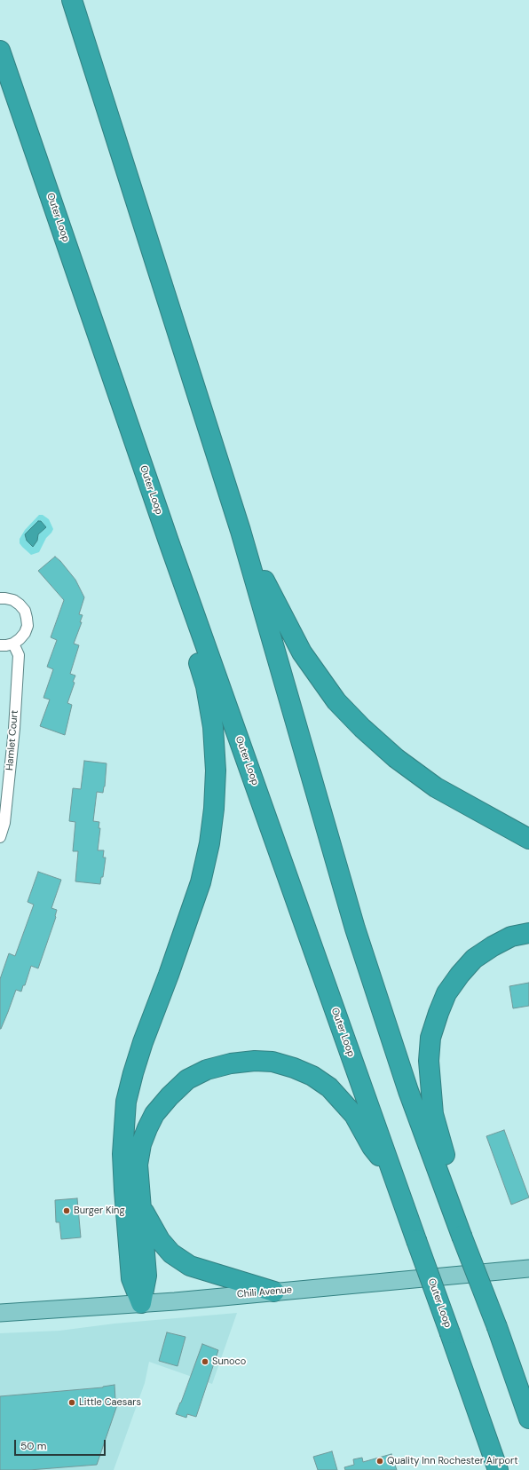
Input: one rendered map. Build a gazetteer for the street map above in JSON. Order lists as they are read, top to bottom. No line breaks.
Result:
{"streets":{"highway":["Outer Loop"],"main road":["Chili Avenue"],"street":["Hamlet Court"]},"places":["Burger King","Sunoco","Little Caesars","Quality Inn Rochester Airport"],"scale_bar":"50 m"}
